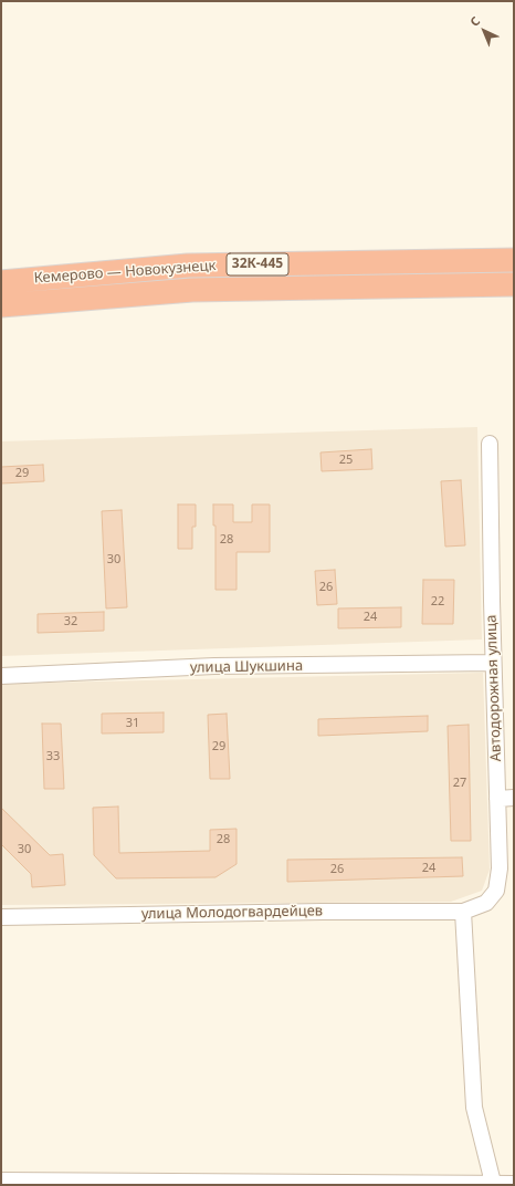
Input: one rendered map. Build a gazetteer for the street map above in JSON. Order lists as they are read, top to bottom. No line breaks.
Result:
{"streets":{"highway":["32К-445","Кемерово — Новокузнецк"],"street":["улица Шукшина","Автодорожная улица","улица Молодогвардейцев"]},"crossings":[["улица Шукшина","Автодорожная улица"],["Автодорожная улица","улица Молодогвардейцев"]],"house_numbers":["25","29","28","30","26","22","24","32","31","29","33","27","28","30","24","26"],"north":"top left"}
